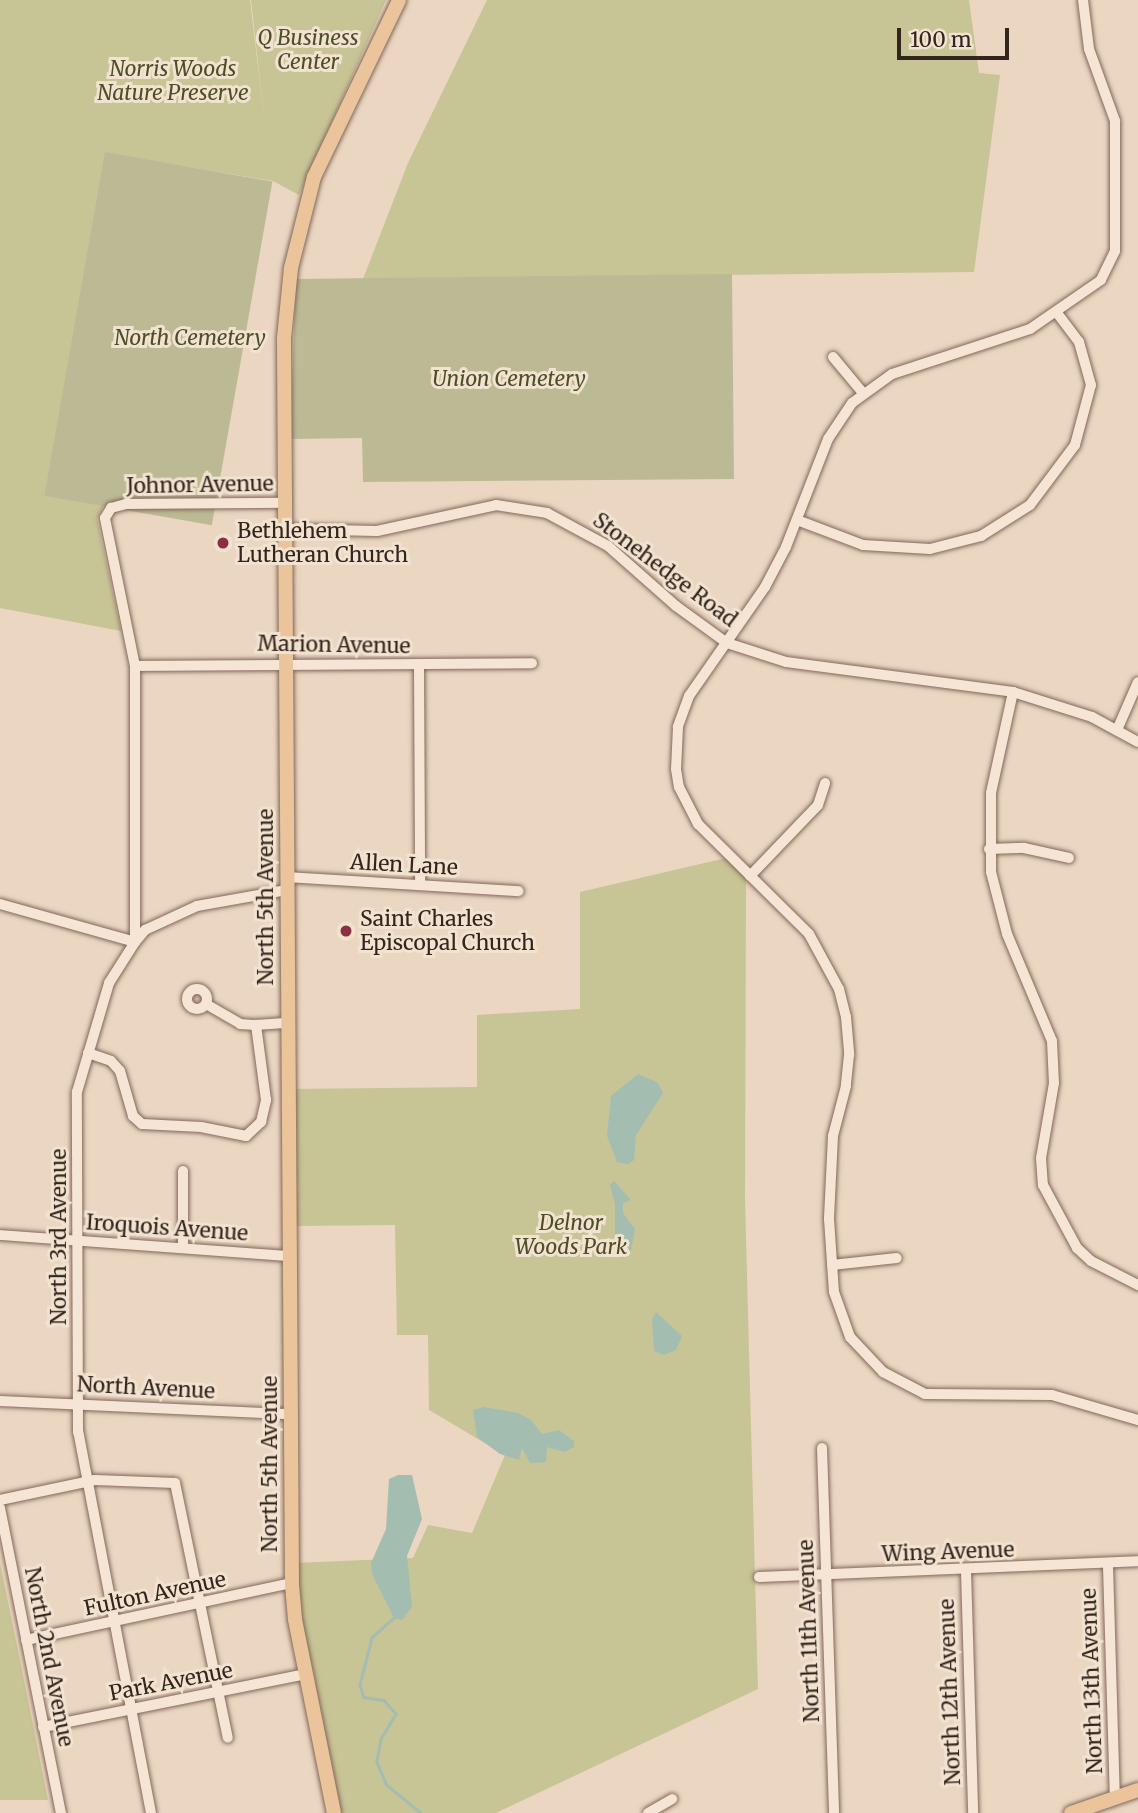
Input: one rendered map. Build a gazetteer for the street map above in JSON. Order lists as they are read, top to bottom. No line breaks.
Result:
{"streets":{"main road":["North 5th Avenue"],"street":["Johnor Avenue","Stonehedge Road","Marion Avenue","Allen Lane","Iroquois Avenue","North 3rd Avenue","North Avenue","Wing Avenue","Fulton Avenue","North 11th Avenue","North 2nd Avenue","North 13th Avenue","Park Avenue","North 12th Avenue"]},"crossings":[["Johnor Avenue","Marion Avenue"],["Johnor Avenue","North 5th Avenue"],["Stonehedge Road","North 5th Avenue"],["Marion Avenue","North 5th Avenue"],["Allen Lane","North 5th Avenue"],["Allen Lane","North 3rd Avenue"],["North 5th Avenue","Iroquois Avenue"],["North 5th Avenue","North Avenue"],["North 5th Avenue","Fulton Avenue"],["North 5th Avenue","Park Avenue"],["Iroquois Avenue","North 3rd Avenue"],["North 3rd Avenue","North Avenue"],["North 3rd Avenue","Fulton Avenue"],["North 3rd Avenue","Park Avenue"],["Wing Avenue","North 11th Avenue"],["Wing Avenue","North 13th Avenue"],["Wing Avenue","North 12th Avenue"],["Fulton Avenue","North 2nd Avenue"],["North 2nd Avenue","Park Avenue"]],"parks":["Q Business Center","Norris Woods Nature Preserve","North Cemetery","Union Cemetery","Delnor Woods Park"],"places":["Bethlehem Lutheran Church","Saint Charles Episcopal Church"],"scale_bar":"100 m"}
